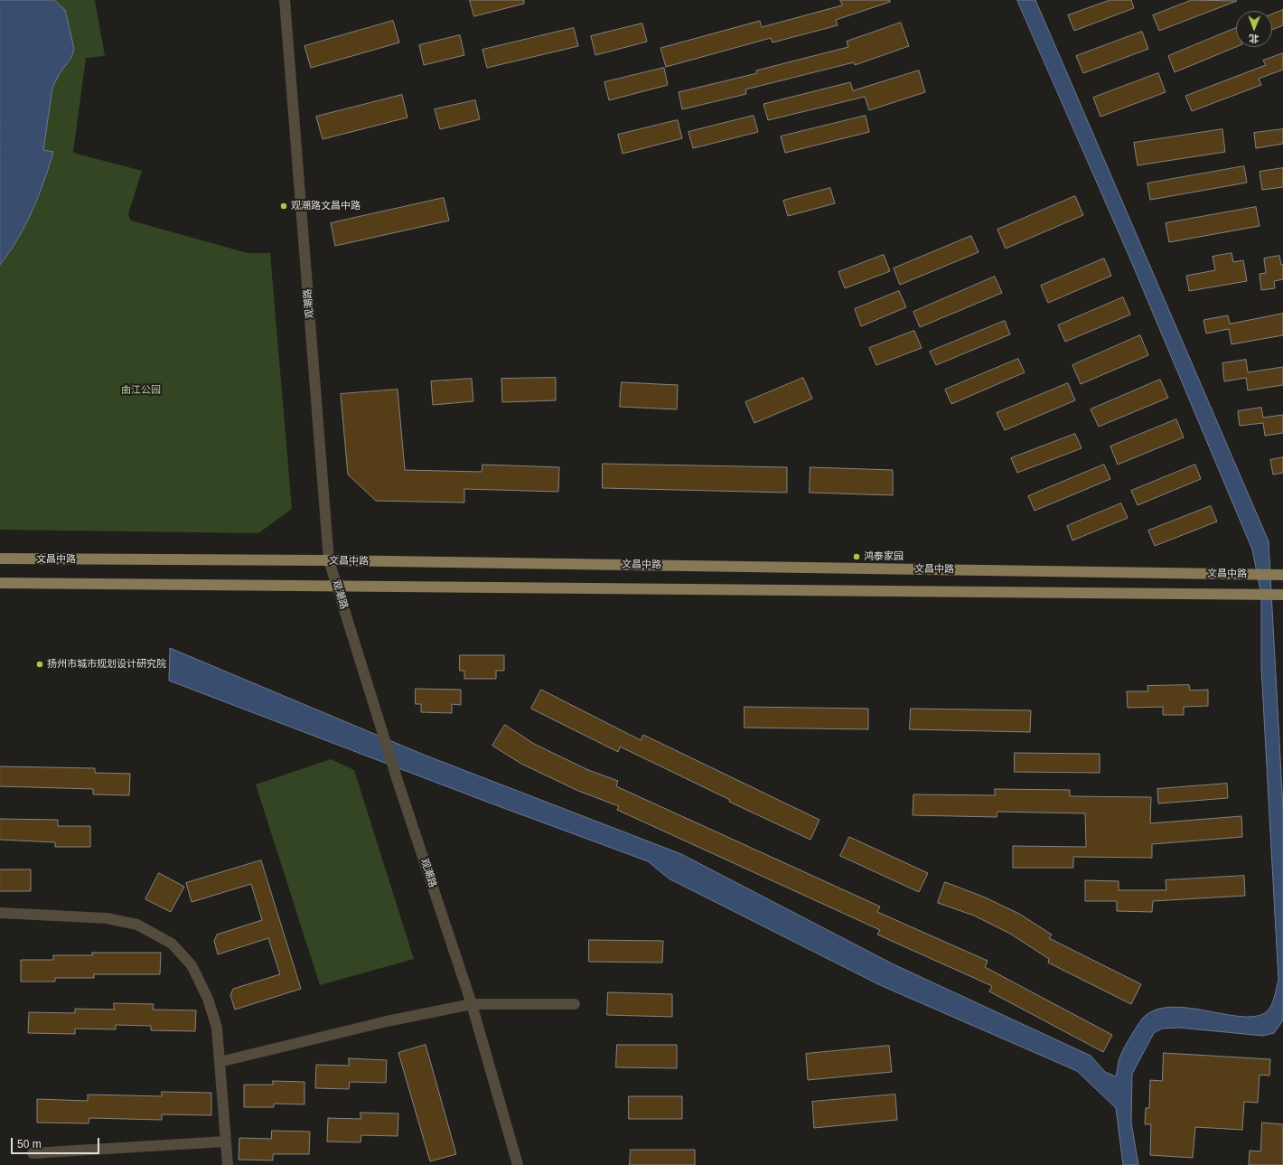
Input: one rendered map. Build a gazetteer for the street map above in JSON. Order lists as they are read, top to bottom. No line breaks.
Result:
{"streets":{"main road":["文昌中路"],"street":["观潮路"]},"crossings":[["观潮路","文昌中路"]],"parks":["曲江公园"],"places":["观潮路文昌中路","鸿泰家园","扬州市城市规划设计研究院"],"scale_bar":"50 m","north":"bottom"}
